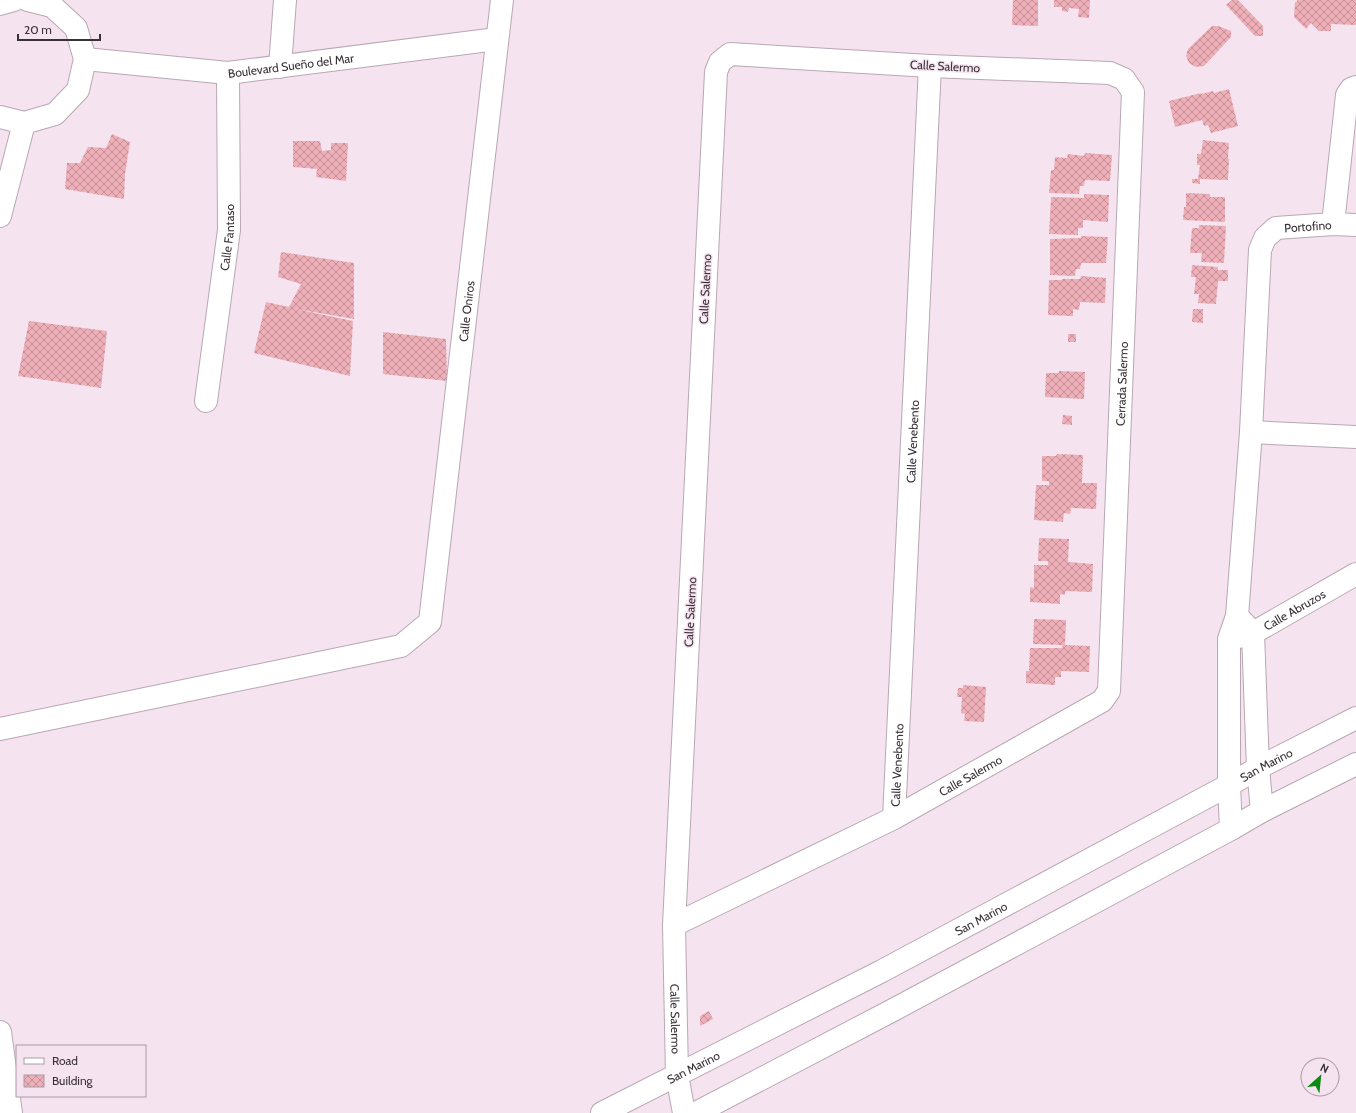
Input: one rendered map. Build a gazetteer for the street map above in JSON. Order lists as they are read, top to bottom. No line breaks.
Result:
{"streets":{"street":["Boulevard Sueño del Mar","Calle Salermo","Portofino","Calle Fantaso","Calle Oniros","Cerrada Salermo","Calle Venebento","Calle Abruzos","San Marino"]},"crossings":[["Boulevard Sueño del Mar","Calle Fantaso"],["Boulevard Sueño del Mar","Calle Oniros"],["Calle Salermo","Cerrada Salermo"],["Calle Salermo","Calle Venebento"],["Calle Salermo","San Marino"]],"legend":["Road","Building"],"scale_bar":"20 m","north":"top right"}
